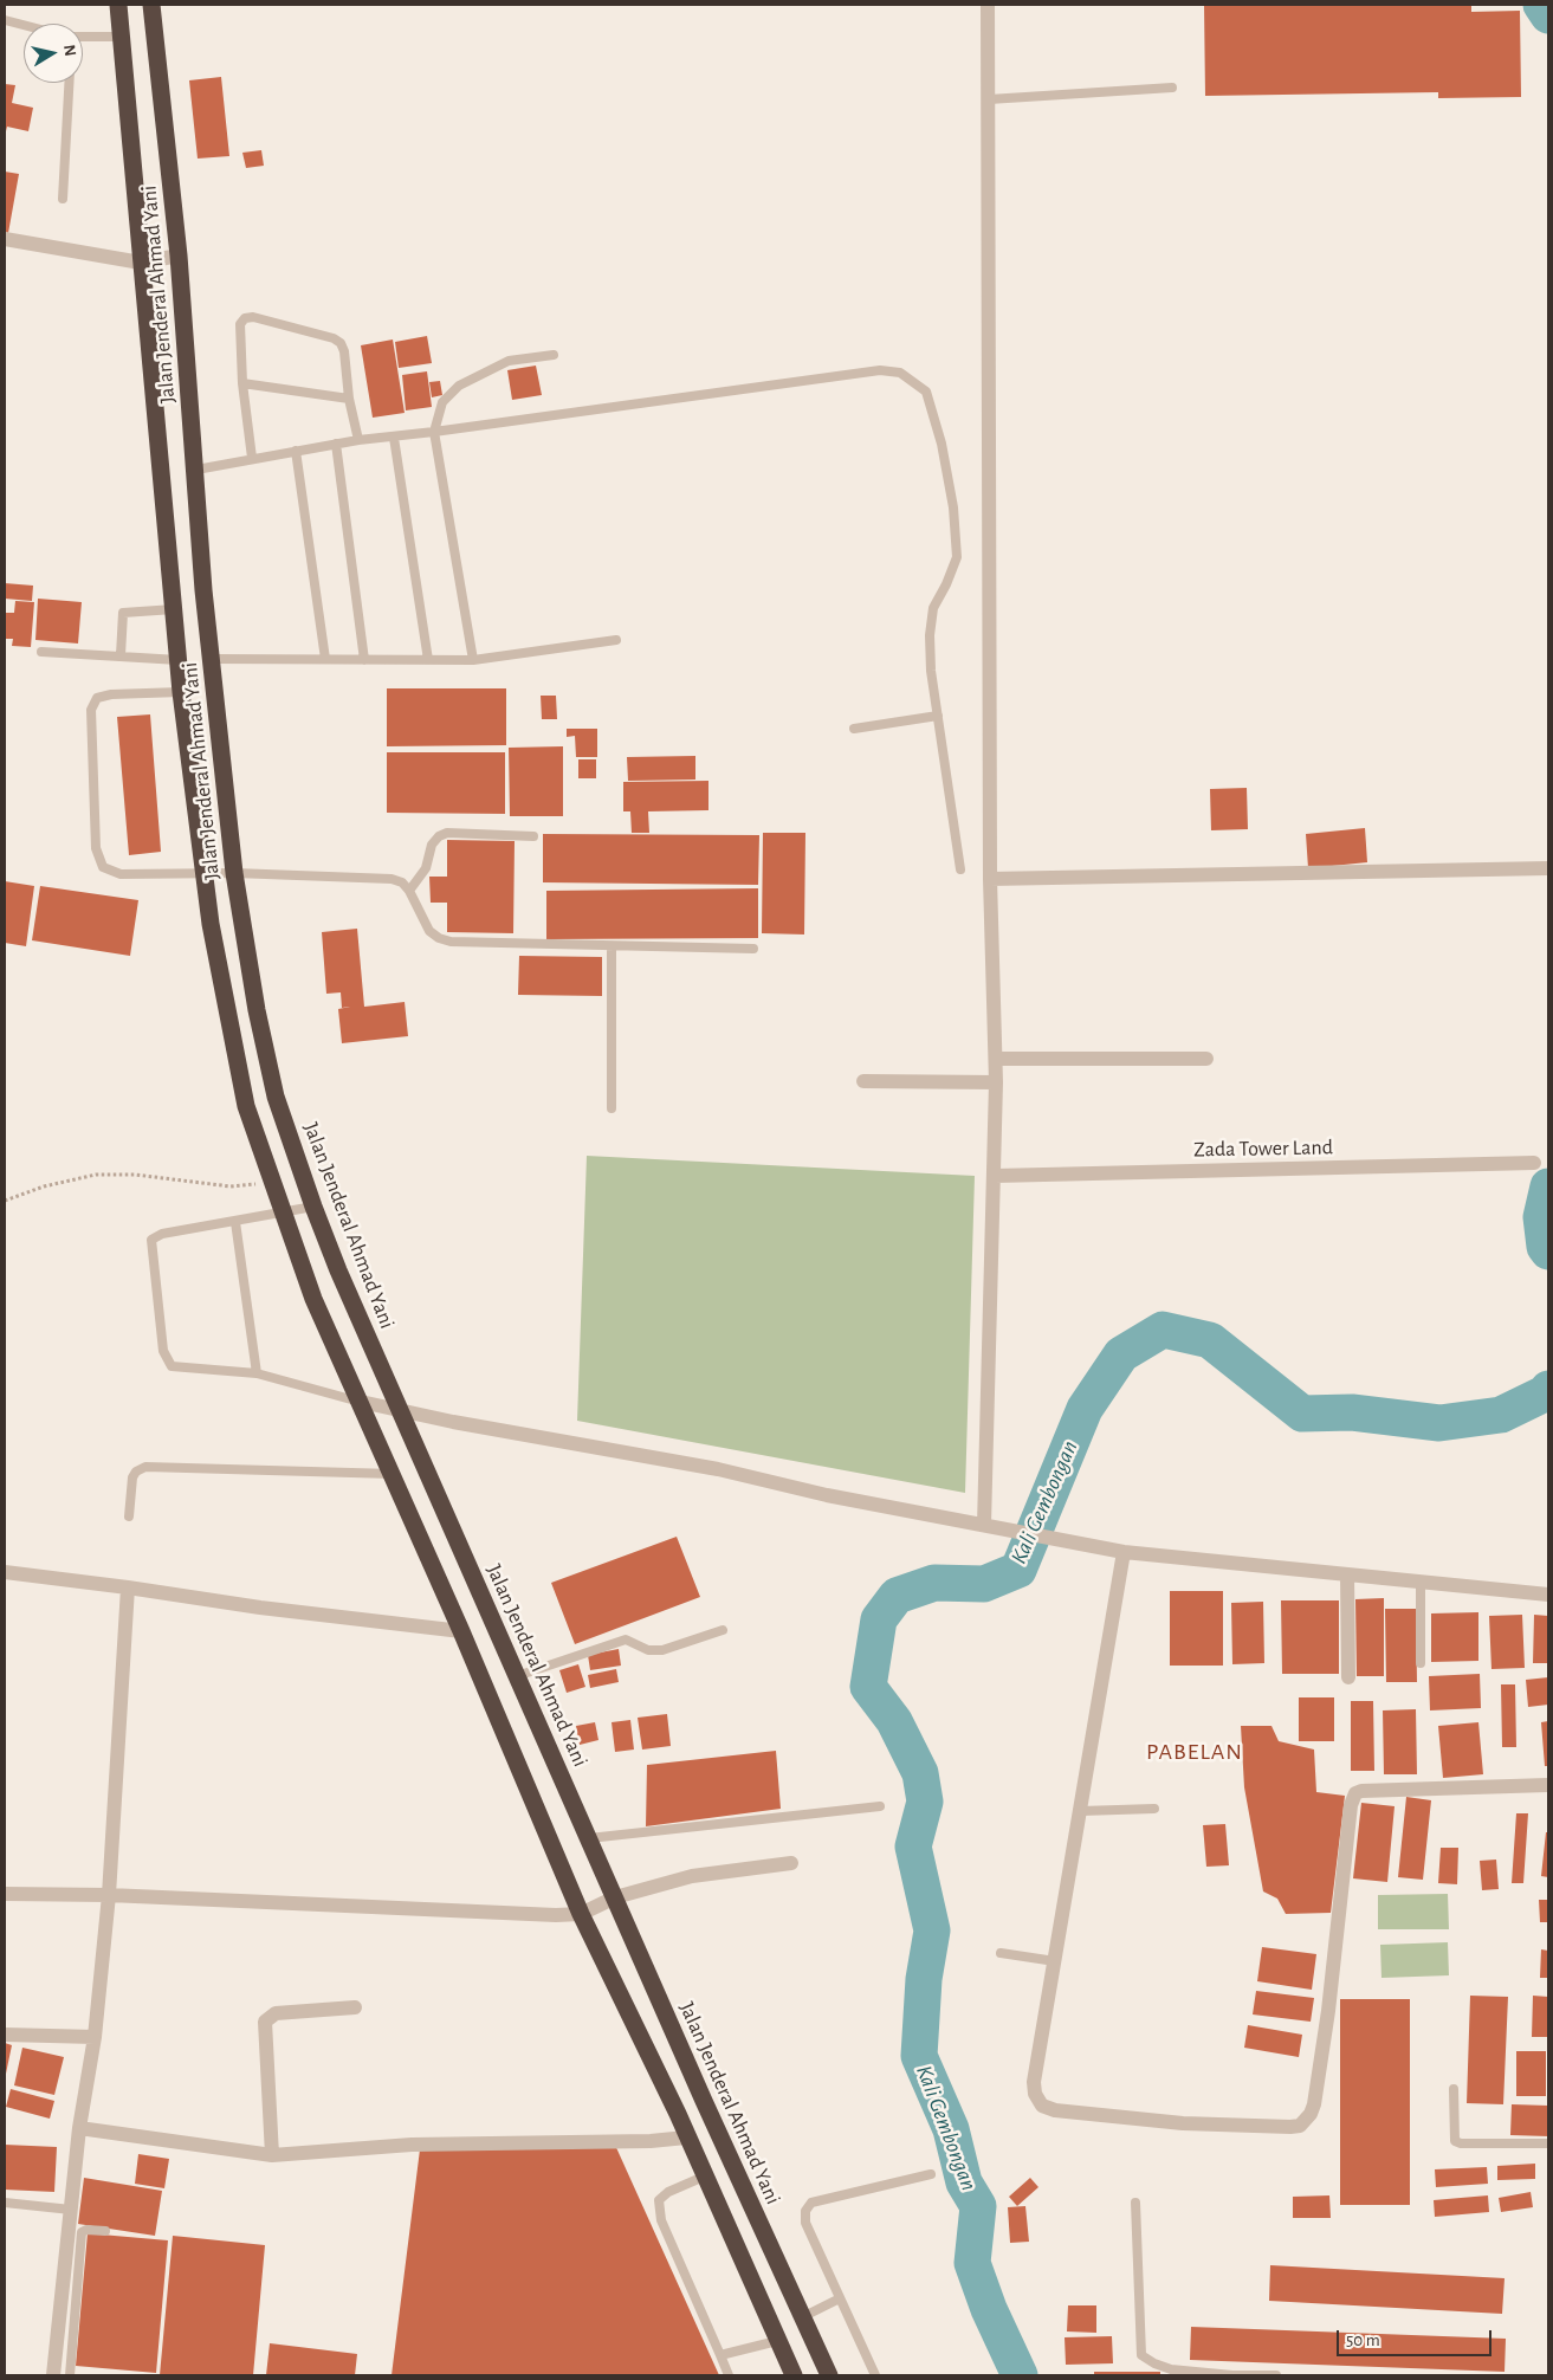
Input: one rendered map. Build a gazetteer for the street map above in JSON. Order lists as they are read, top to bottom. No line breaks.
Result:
{"streets":{"highway":["Jalan Jenderal Ahmad Yani"],"street":["Zada Tower Land"]},"districts":["PABELAN"],"water":["Kali Gembongan"],"scale_bar":"50 m","north":"right"}
